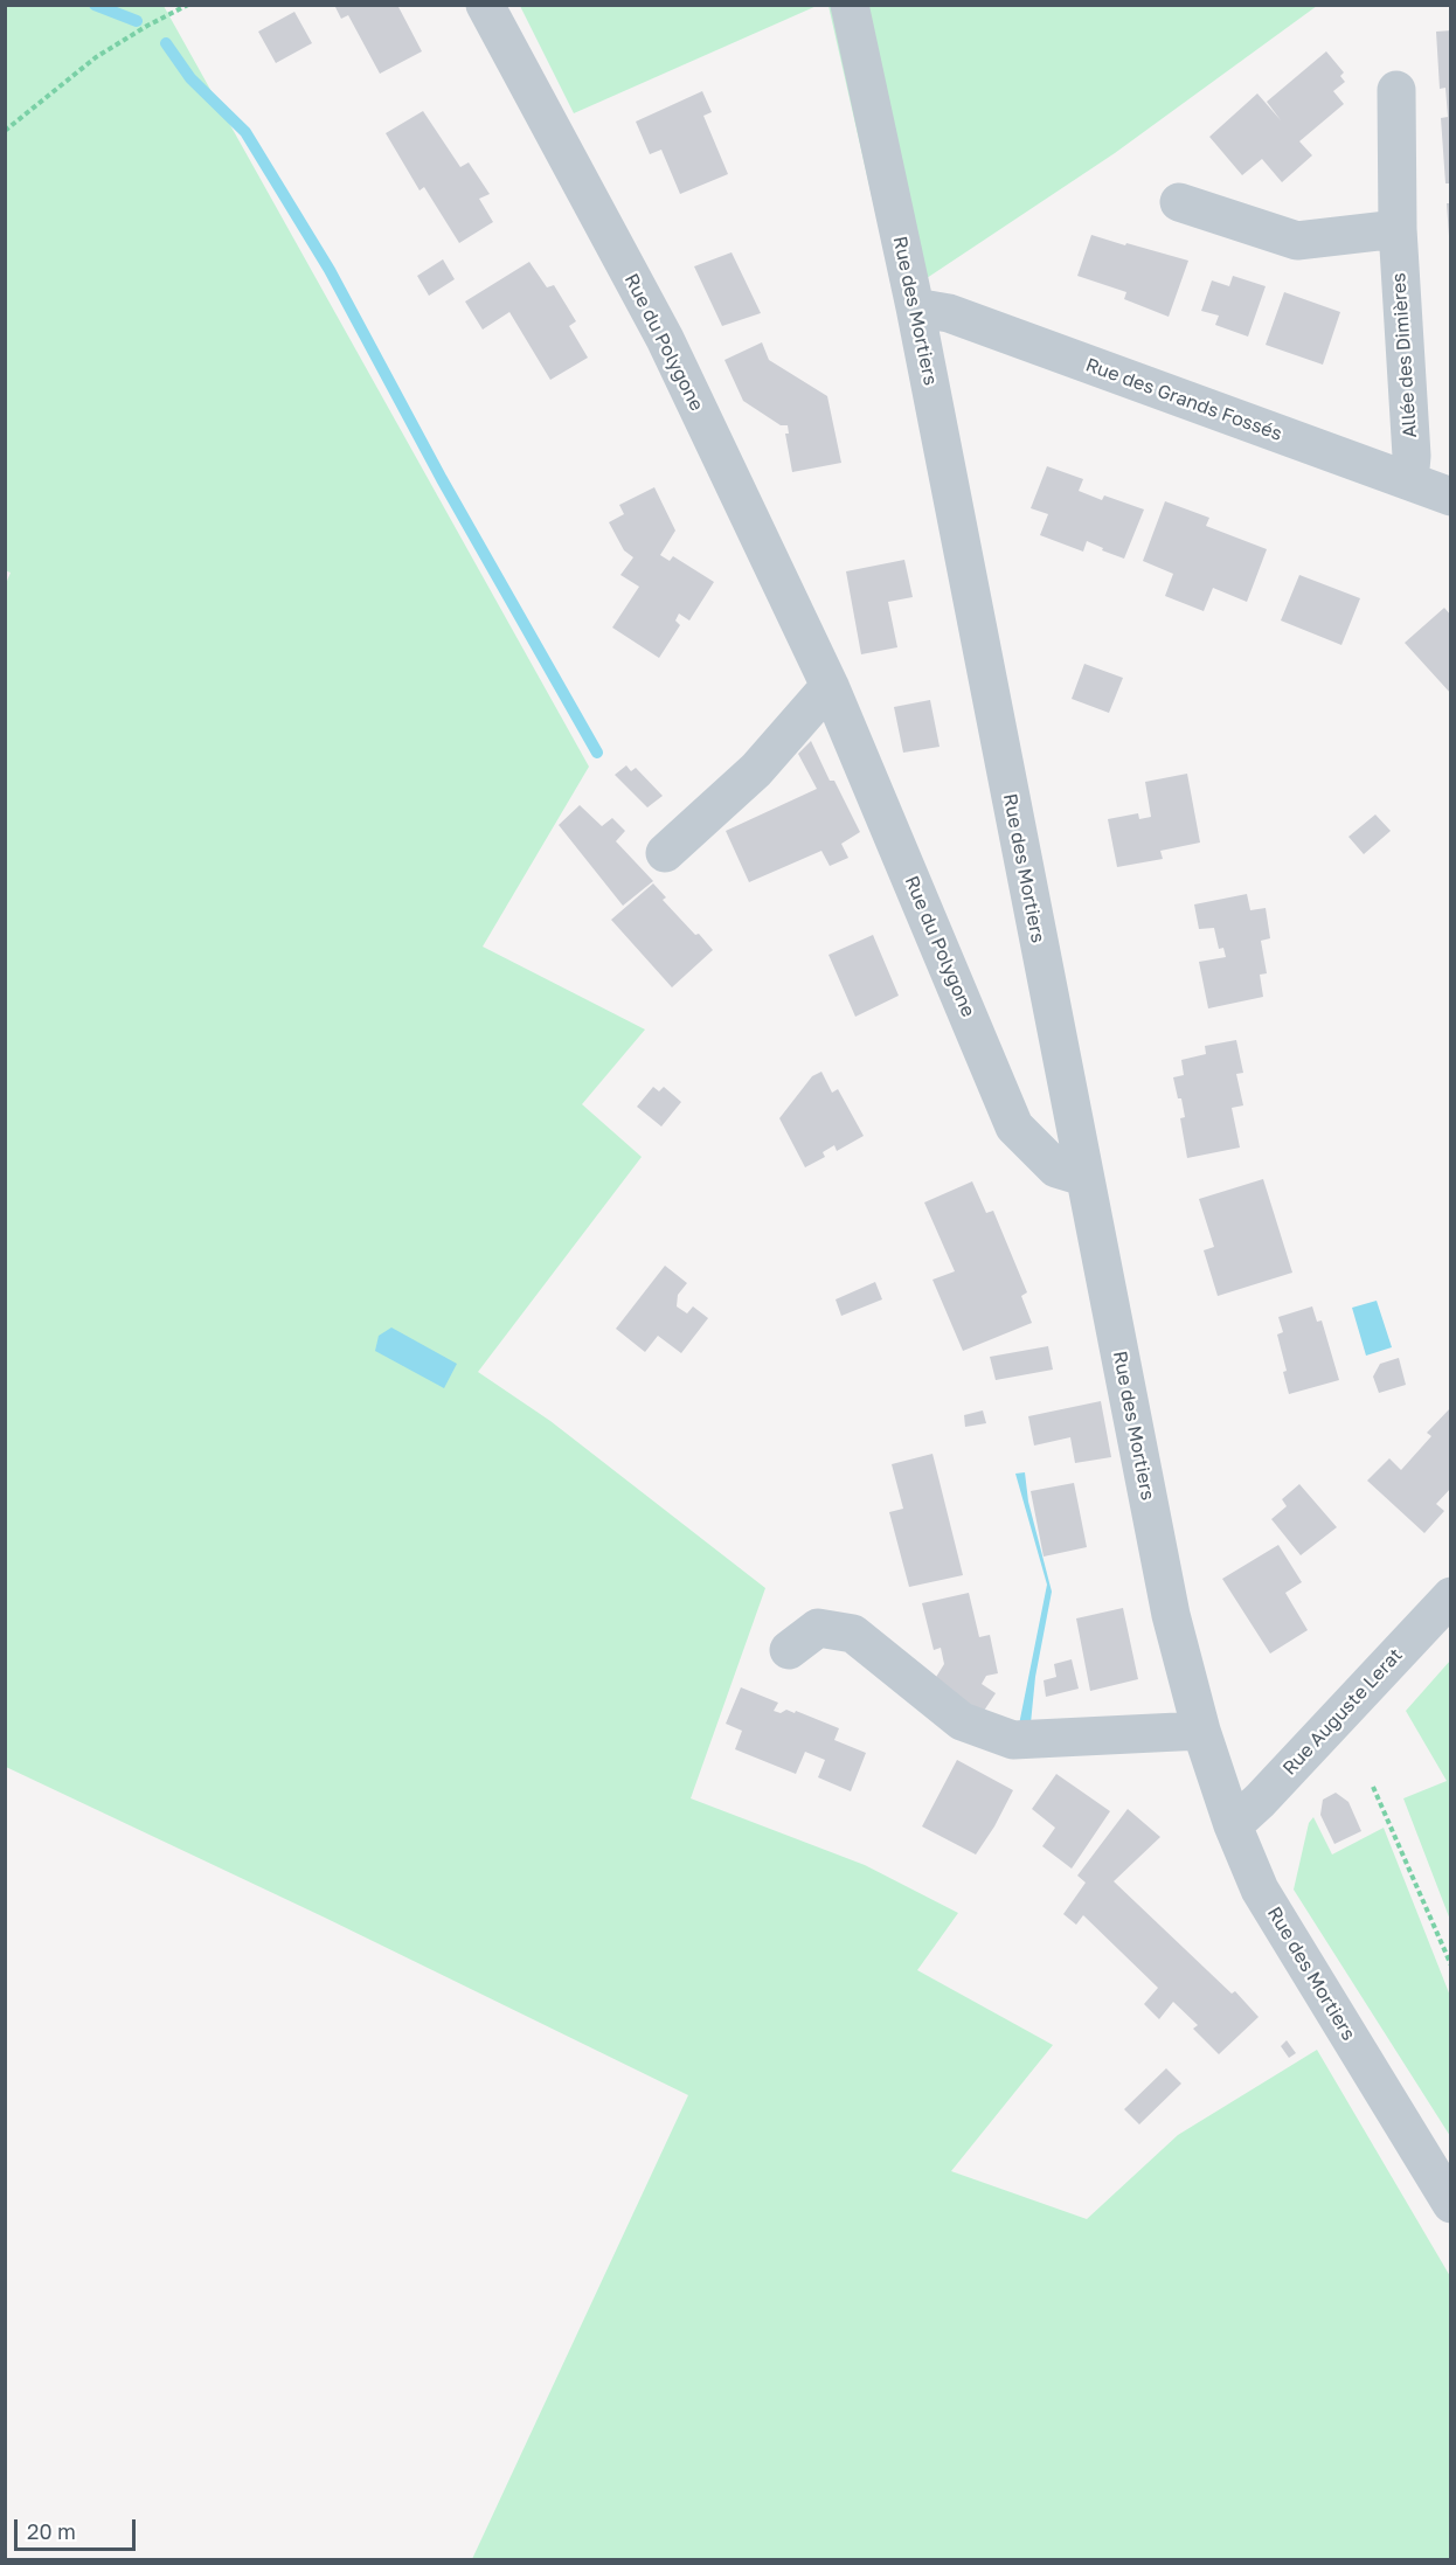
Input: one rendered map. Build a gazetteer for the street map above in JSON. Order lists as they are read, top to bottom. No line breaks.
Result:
{"streets":{"street":["Rue des Mortiers","Rue du Polygone","Allée des Dimières","Rue des Grands Fossés","Rue Auguste Lerat"]},"crossings":[["Rue des Mortiers","Rue du Polygone"],["Rue des Mortiers","Rue des Grands Fossés"],["Rue des Mortiers","Rue Auguste Lerat"],["Allée des Dimières","Rue des Grands Fossés"]],"scale_bar":"20 m"}
